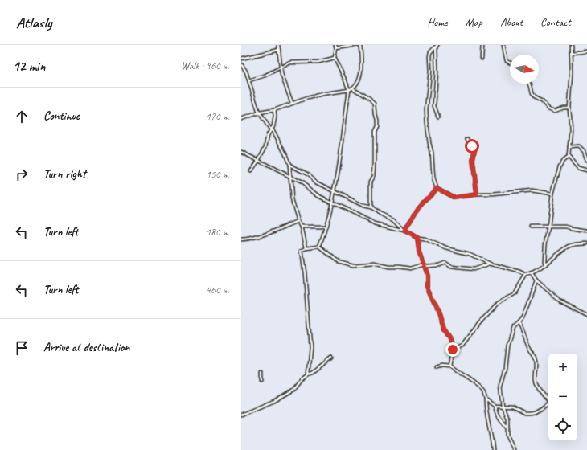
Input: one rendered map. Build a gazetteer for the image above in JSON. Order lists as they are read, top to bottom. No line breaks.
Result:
{"north":"right","page":{"header":"Atlasly","nav":["Home","Map","About","Contact"],"heading":["12 min","Walk · 960 m"],"list":[["Continue","170 m"],["Turn right","150 m"],["Turn left","180 m"],["Turn left","460 m"],"Arrive at destination"],"map_buttons":["+","−"]}}
